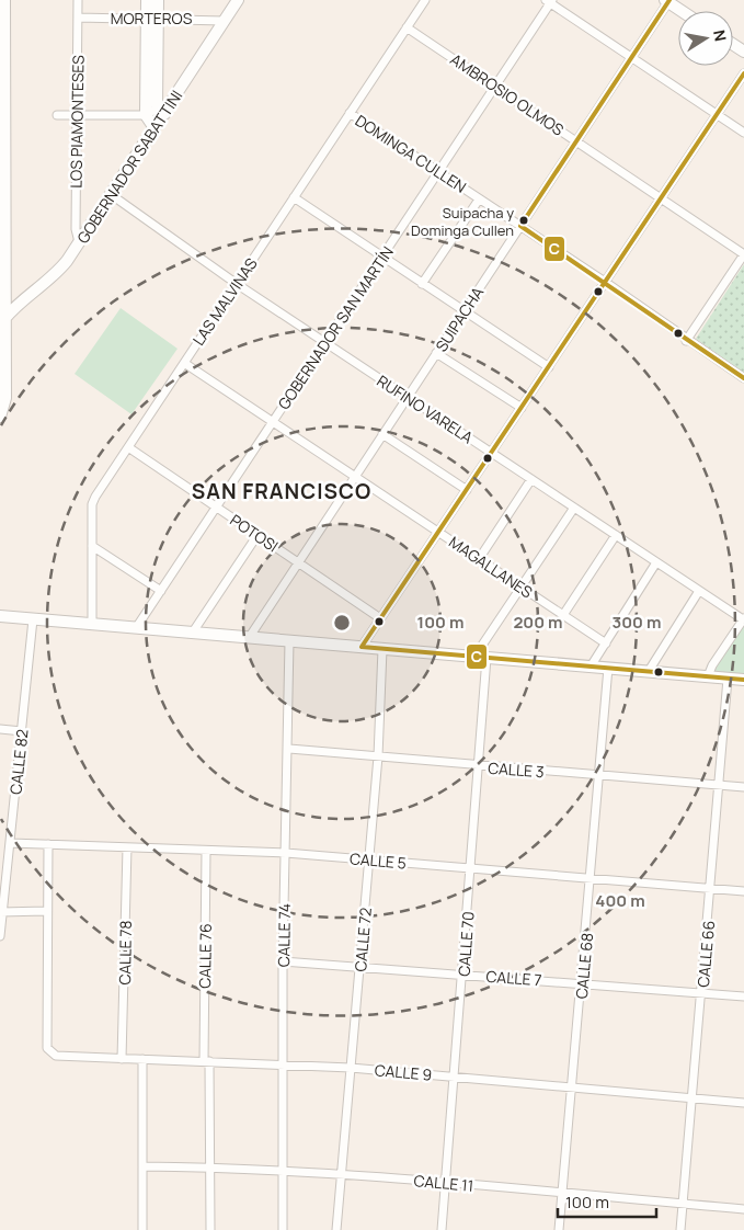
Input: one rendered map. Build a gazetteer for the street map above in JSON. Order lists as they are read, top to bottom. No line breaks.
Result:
{"streets":{"main road":["GOBERNADOR SABATTINI"],"street":["MORTEROS","AMBROSIO OLMOS","LOS PIAMONTESES","DOMINGA CULLEN","LAS MALVINAS","SUIPACHA","GOBERNADOR SAN MARTÍN","RUFINO VARELA","POTOSI","MAGALLANES","CALLE 82","CALLE 3","CALLE 5","CALLE 74","CALLE 72","CALLE 70","CALLE 78","CALLE 66","CALLE 76","CALLE 68","CALLE 7","CALLE 9","CALLE 11"]},"crossings":[["MORTEROS","LOS PIAMONTESES"],["MORTEROS","GOBERNADOR SABATTINI"],["AMBROSIO OLMOS","LAS MALVINAS"],["AMBROSIO OLMOS","SUIPACHA"],["AMBROSIO OLMOS","GOBERNADOR SAN MARTÍN"],["LOS PIAMONTESES","GOBERNADOR SABATTINI"],["DOMINGA CULLEN","LAS MALVINAS"],["DOMINGA CULLEN","SUIPACHA"],["DOMINGA CULLEN","GOBERNADOR SAN MARTÍN"],["GOBERNADOR SABATTINI","RUFINO VARELA"],["LAS MALVINAS","RUFINO VARELA"],["LAS MALVINAS","POTOSI"],["LAS MALVINAS","MAGALLANES"],["SUIPACHA","RUFINO VARELA"],["SUIPACHA","POTOSI"],["SUIPACHA","MAGALLANES"],["GOBERNADOR SAN MARTÍN","RUFINO VARELA"],["GOBERNADOR SAN MARTÍN","POTOSI"],["GOBERNADOR SAN MARTÍN","MAGALLANES"],["CALLE 82","CALLE 5"],["CALLE 3","CALLE 74"],["CALLE 3","CALLE 72"],["CALLE 3","CALLE 70"],["CALLE 3","CALLE 66"],["CALLE 3","CALLE 68"],["CALLE 5","CALLE 74"],["CALLE 5","CALLE 72"],["CALLE 5","CALLE 70"],["CALLE 5","CALLE 78"],["CALLE 5","CALLE 66"],["CALLE 5","CALLE 76"],["CALLE 5","CALLE 68"],["CALLE 74","CALLE 7"],["CALLE 74","CALLE 9"],["CALLE 74","CALLE 11"],["CALLE 72","CALLE 7"],["CALLE 72","CALLE 9"],["CALLE 72","CALLE 11"],["CALLE 70","CALLE 7"],["CALLE 70","CALLE 9"],["CALLE 70","CALLE 11"],["CALLE 78","CALLE 9"],["CALLE 66","CALLE 7"],["CALLE 66","CALLE 9"],["CALLE 66","CALLE 11"],["CALLE 76","CALLE 9"],["CALLE 76","CALLE 11"],["CALLE 68","CALLE 7"],["CALLE 68","CALLE 9"],["CALLE 68","CALLE 11"]],"districts":["SAN FRANCISCO"],"places":["Suipacha y Dominga Cullen"],"lines":["transit line C"],"scale_bar":"100 m","north":"right","rings":["100 m","200 m","300 m","400 m"]}
